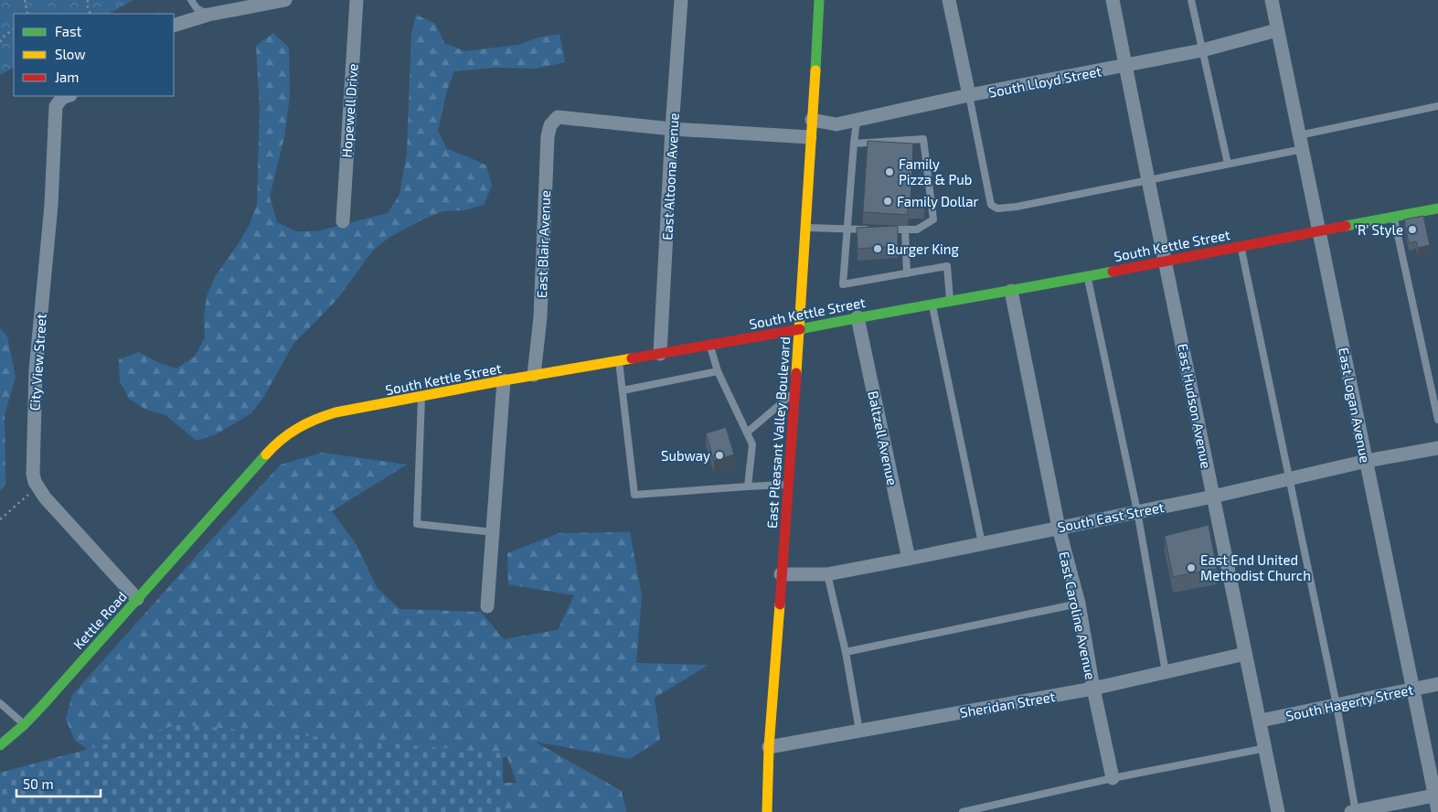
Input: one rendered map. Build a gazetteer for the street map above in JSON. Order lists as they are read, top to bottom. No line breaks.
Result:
{"streets":{"main road":["South Kettle Street","East Pleasant Valley Boulevard","Kettle Road"],"street":["South Lloyd Street","Hopewell Drive","East Altoona Avenue","East Blair Avenue","City View Street","East Logan Avenue","East Hudson Avenue","Baltzell Avenue","South East Street","East Caroline Avenue","South Hagerty Street","Sheridan Street"]},"crossings":[["South Lloyd Street","East Logan Avenue"],["South Lloyd Street","East Hudson Avenue"],["South Lloyd Street","East Pleasant Valley Boulevard"],["East Altoona Avenue","East Blair Avenue"],["East Altoona Avenue","South Kettle Street"],["East Blair Avenue","South Kettle Street"],["South Kettle Street","East Logan Avenue"],["South Kettle Street","East Hudson Avenue"],["South Kettle Street","East Pleasant Valley Boulevard"],["South Kettle Street","Baltzell Avenue"],["South Kettle Street","East Caroline Avenue"],["South Kettle Street","Kettle Road"],["City View Street","Kettle Road"],["East Logan Avenue","South East Street"],["East Logan Avenue","South Hagerty Street"],["East Hudson Avenue","South East Street"],["East Hudson Avenue","South Hagerty Street"],["East Hudson Avenue","Sheridan Street"],["East Pleasant Valley Boulevard","South East Street"],["East Pleasant Valley Boulevard","Sheridan Street"],["Baltzell Avenue","South East Street"],["South East Street","East Caroline Avenue"],["East Caroline Avenue","Sheridan Street"]],"places":["Family Pizza & Pub","Family Dollar","'R' Style","Burger King","Subway","East End United Methodist Church"],"legend":["Fast","Slow","Jam"],"scale_bar":"50 m"}
